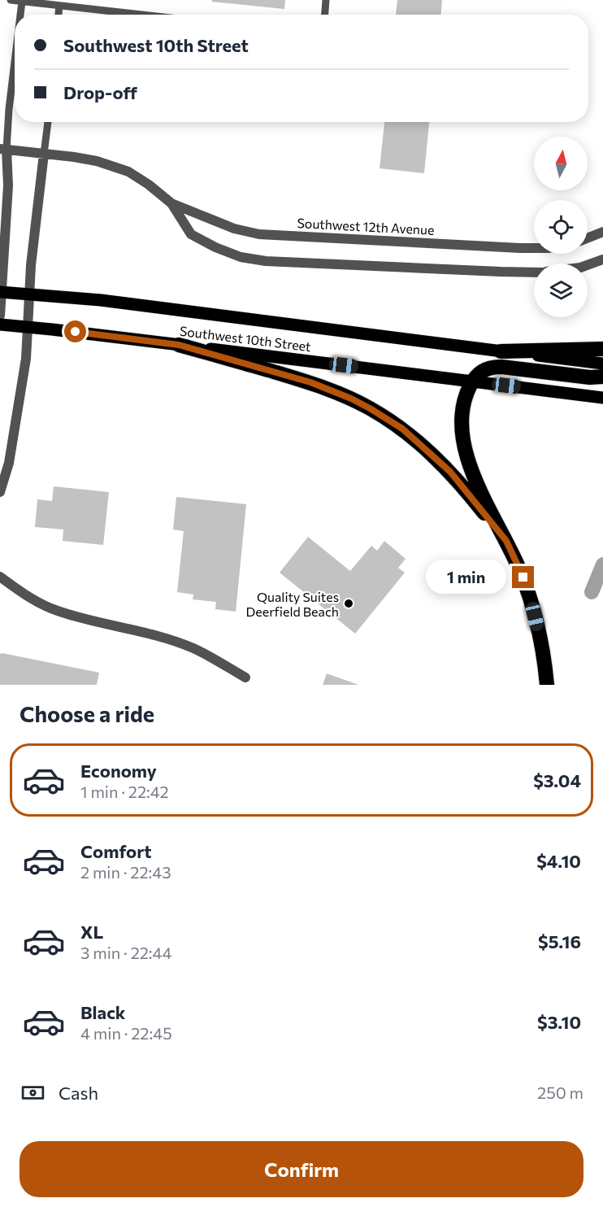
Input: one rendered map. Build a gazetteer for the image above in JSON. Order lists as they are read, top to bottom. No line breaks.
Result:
{"streets":{"main road":["Southwest 10th Street"],"street":["Southwest 12th Avenue"]},"places":["Quality Suites Deerfield Beach"],"north":"top","page":{"banner":["Southwest 10th Street","Drop-off"],"bubble":"1 min","heading":"Choose a ride","list":[{"name":"Economy","note":"1 min · 22:42","value":"$3.04"},{"name":"Comfort","note":"2 min · 22:43","value":"$4.10"},{"name":"XL","note":"3 min · 22:44","value":"$5.16"},{"name":"Black","note":"4 min · 22:45","value":"$3.10"}],"pay":["Cash","250 m"],"buttons":"Confirm"}}
